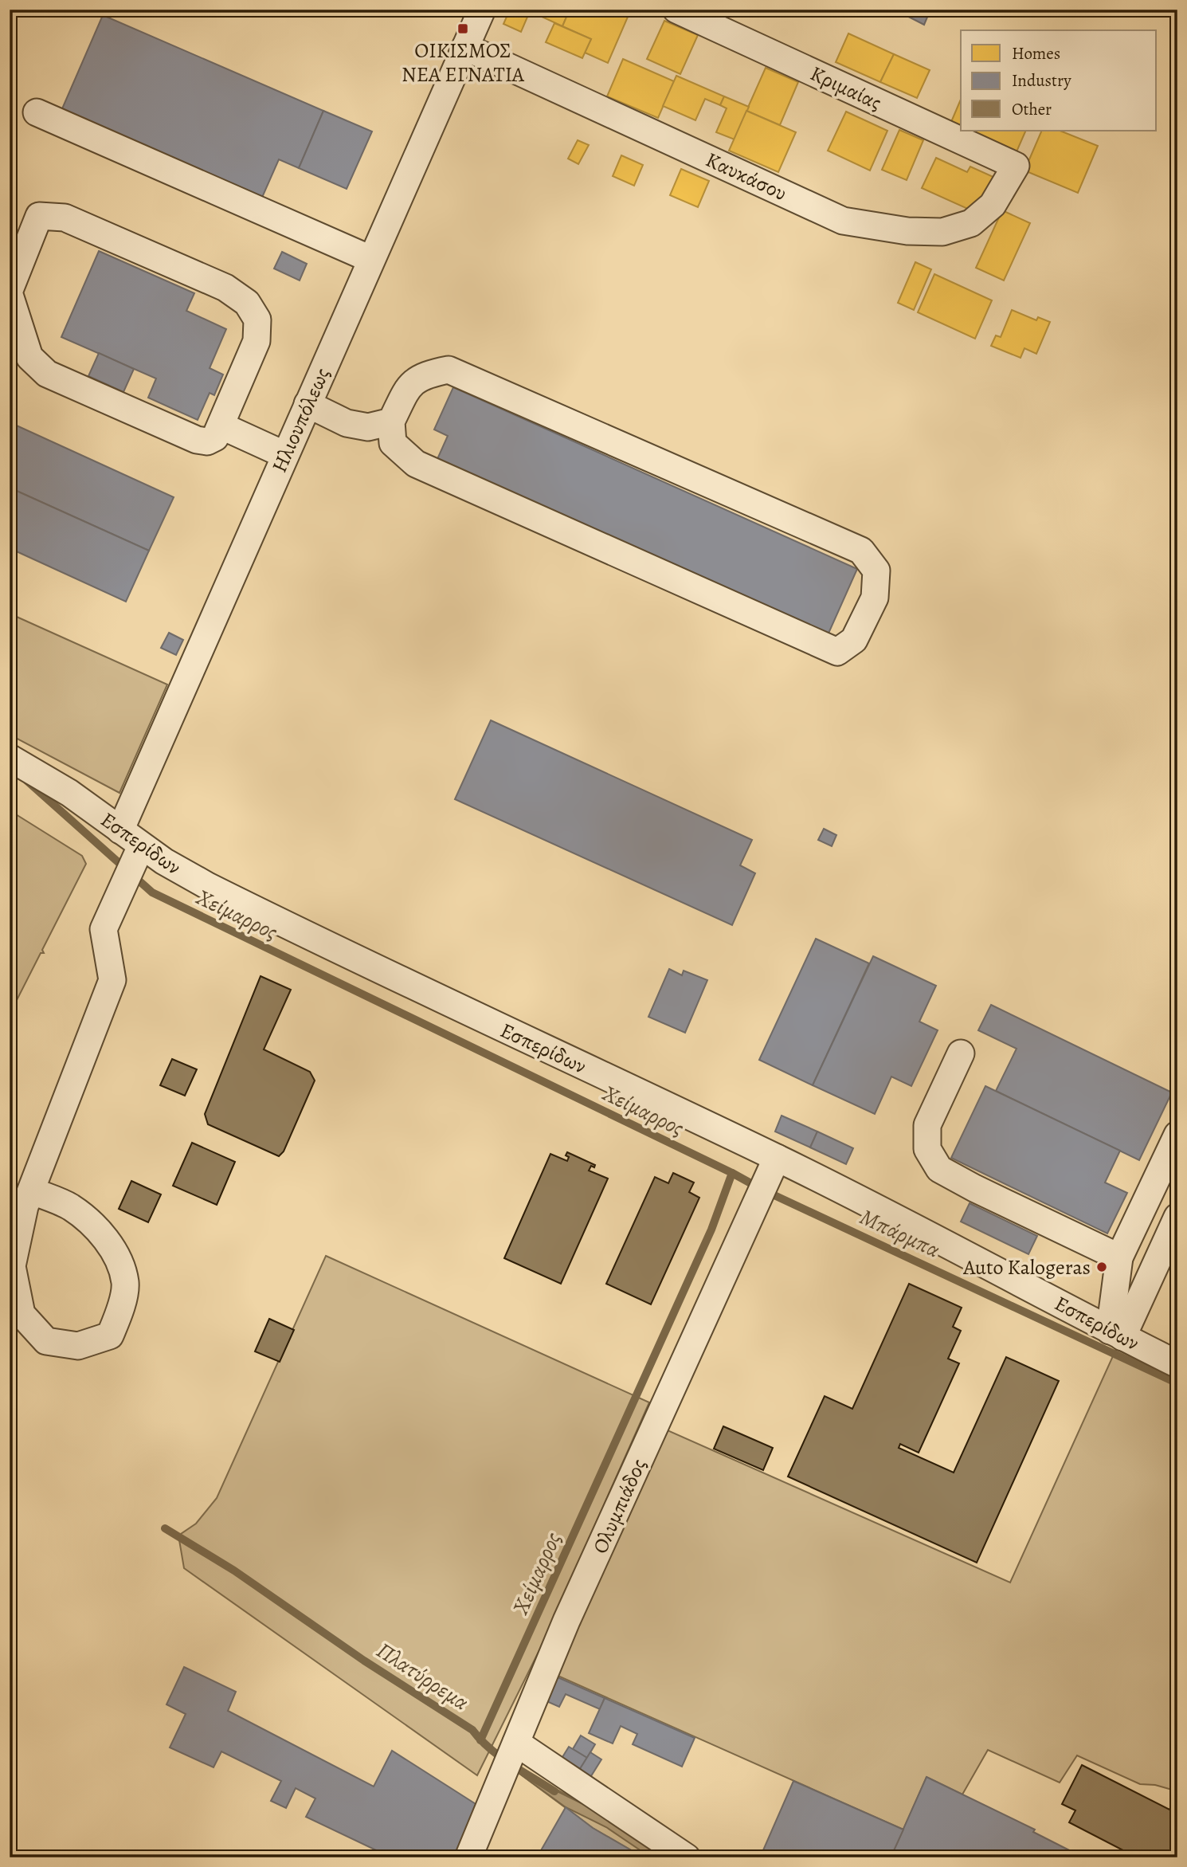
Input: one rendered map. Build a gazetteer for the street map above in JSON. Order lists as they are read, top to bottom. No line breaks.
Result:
{"streets":{"street":["Κριμαίας","Καυκάσου","Ηλιουπόλεως","Εσπερίδων","Ολυμπιάδος"]},"crossings":[["Κριμαίας","Καυκάσου"],["Καυκάσου","Ηλιουπόλεως"],["Ηλιουπόλεως","Εσπερίδων"],["Εσπερίδων","Ολυμπιάδος"]],"water":["Χείμαρρος","Μπάρμπα","Πλατύρρεμα"],"places":{"transit":["ΟΙΚΙΣΜΟΣ ΝΕΑ ΕΓΝΑΤΙΑ"],"other":["Auto Kalogeras"]},"legend":["Homes","Industry","Other"]}
